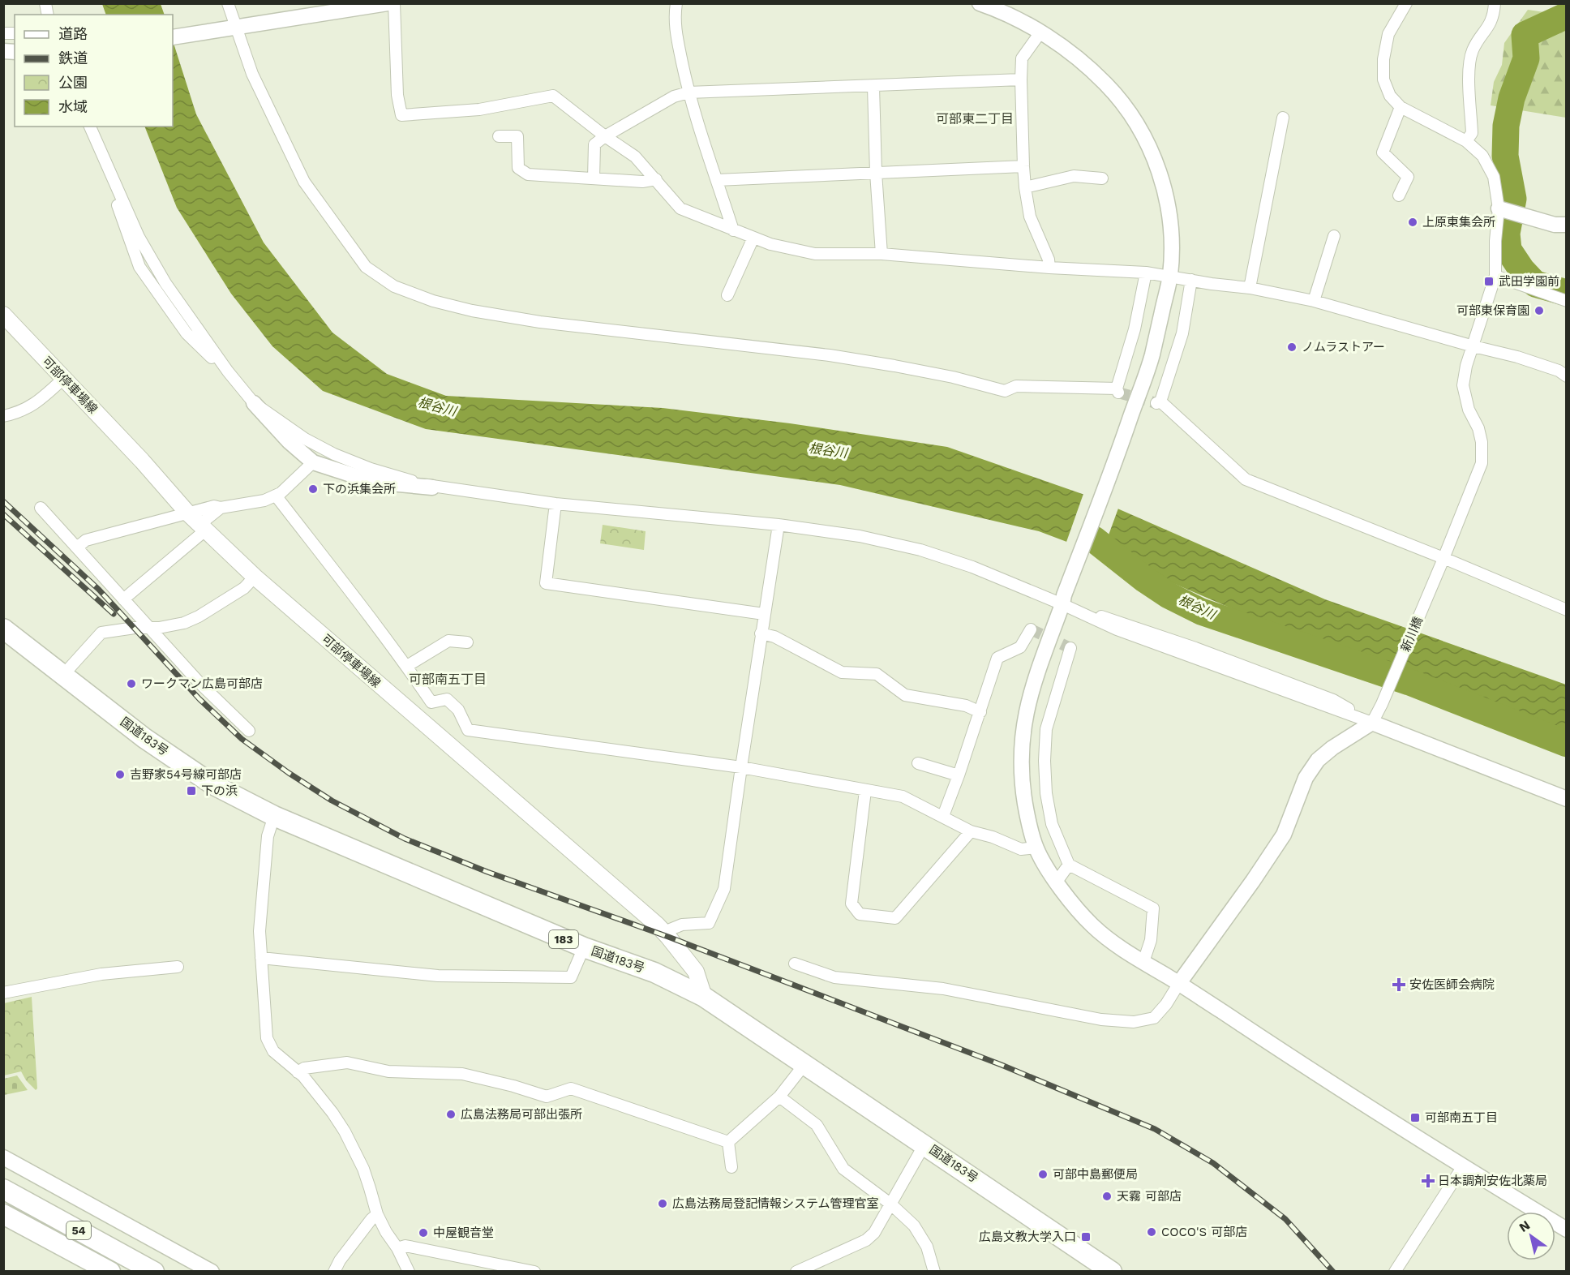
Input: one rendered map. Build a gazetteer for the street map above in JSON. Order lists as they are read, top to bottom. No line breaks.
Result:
{"streets":{"highway":["国道183号","183","54"],"main road":["可部停車場線"],"street":["新川橋"]},"crossings":[["可部停車場線","国道183号"]],"districts":["可部東二丁目","可部南五丁目"],"water":["根谷川"],"places":{"other":["上原東集会所","可部東保育園","ノムラストアー","下の浜集会所","ワークマン広島可部店","吉野家54号線可部店","広島法務局可部出張所","可部中島郵便局","天霧 可部店","広島法務局登記情報システム管理官室","COCO'S 可部店","中屋観音堂"],"transit":["武田学園前","下の浜","可部南五丁目","広島文教大学入口"],"health":["安佐医師会病院","日本調剤安佐北薬局"]},"legend":["道路","鉄道","公園","水域"],"north":"top left"}
